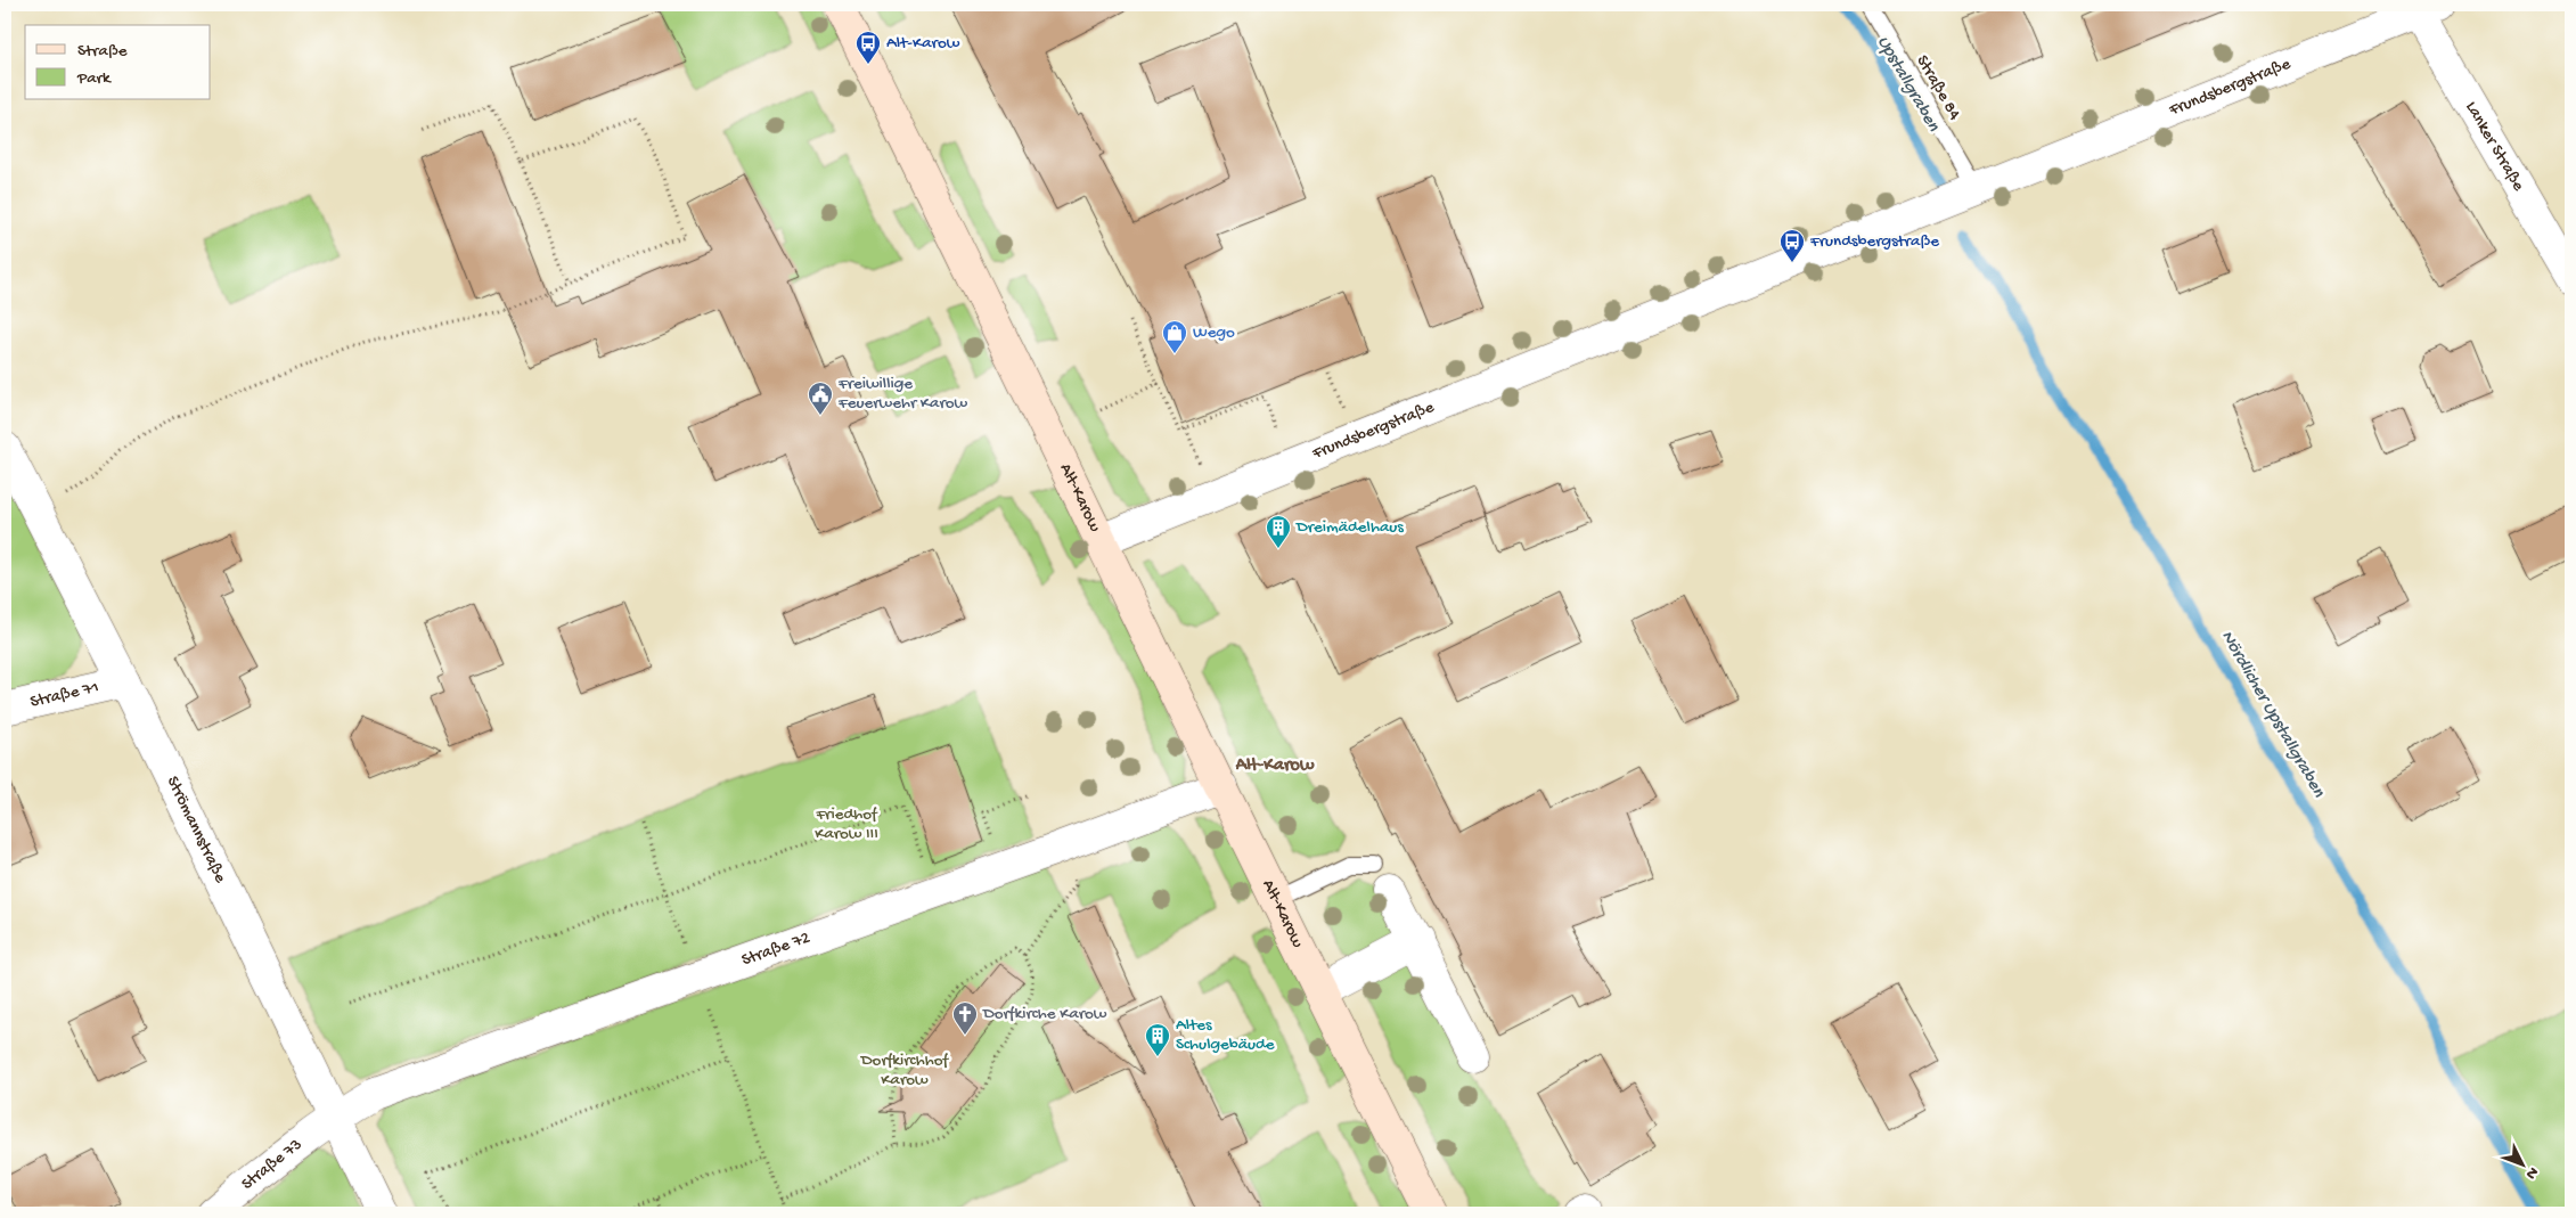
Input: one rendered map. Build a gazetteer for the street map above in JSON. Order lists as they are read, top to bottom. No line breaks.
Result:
{"streets":{"main road":["Alt-Karow"],"street":["Frundsbergstraße","Lanker Straße","Straße 71","Strömannstraße","Straße 72","Straße 73"],"lane":["Straße 84"]},"crossings":[["Straße 84","Frundsbergstraße"],["Frundsbergstraße","Lanker Straße"],["Frundsbergstraße","Alt-Karow"],["Alt-Karow","Straße 72"],["Straße 71","Strömannstraße"],["Strömannstraße","Straße 72"],["Strömannstraße","Straße 73"],["Straße 72","Straße 73"]],"districts":["Alt-Karow"],"water":["Upstallgraben","Nördlicher Upstallgraben"],"parks":["Friedhof Karow III","Dorfkirchhof Karow"],"places":{"bus stop":["Alt-Karow","Frundsbergstraße"],"shop":["Wego"],"public building":["Freiwillige Feuerwehr Karow"],"building":["Dreimädelhaus","Altes Schulgebäude"],"church":["Dorfkirche Karow"]},"legend":["Straße","Park"],"north":"bottom right"}
